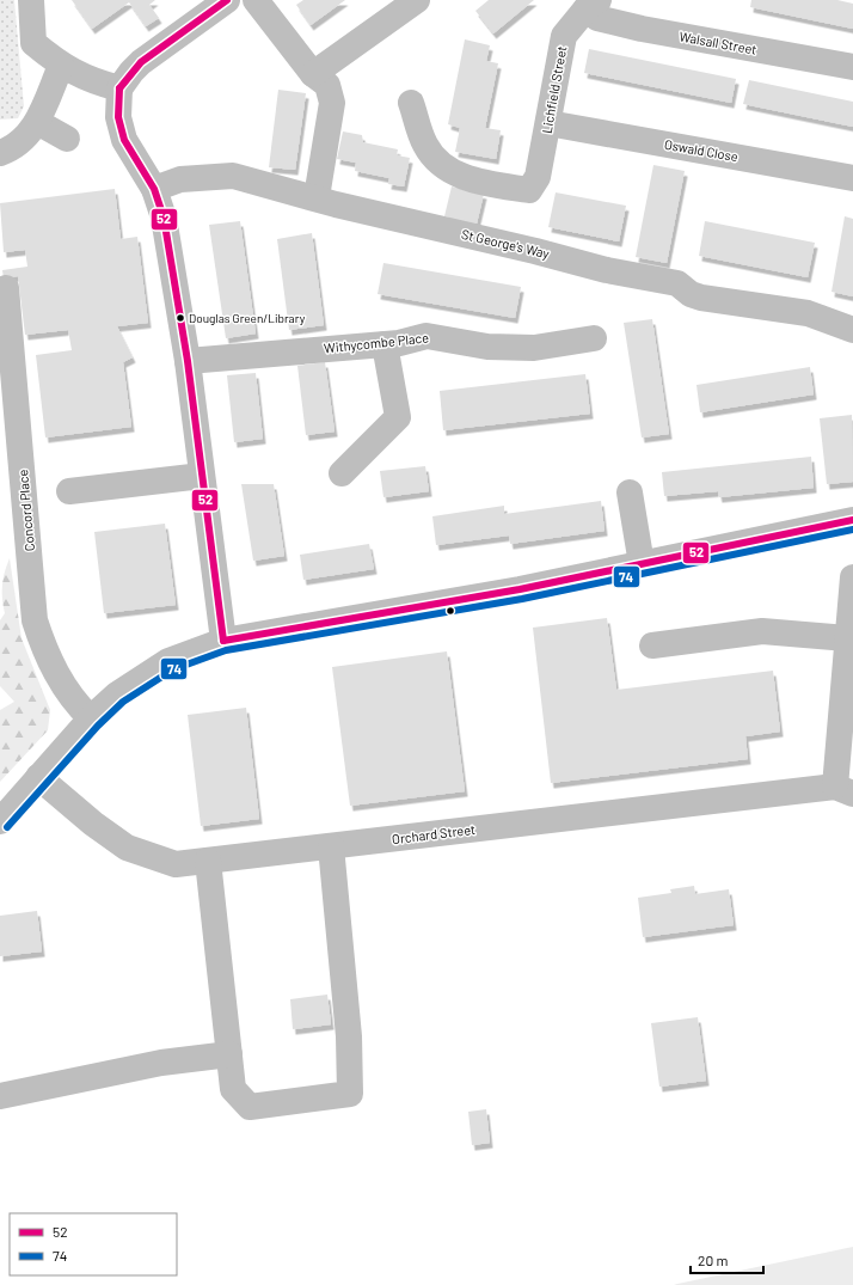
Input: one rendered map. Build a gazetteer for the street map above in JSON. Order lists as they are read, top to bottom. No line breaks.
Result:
{"streets":{"street":["Walsall Street","Lichfield Street","Oswald Close","St George's Way","Withycombe Place","Concord Place","Orchard Street"]},"crossings":[["Walsall Street","Lichfield Street"],["Lichfield Street","Oswald Close"]],"places":["Douglas Green/Library"],"lines":["transit line 52","transit line 74"],"legend":["52","74"],"scale_bar":"20 m"}
